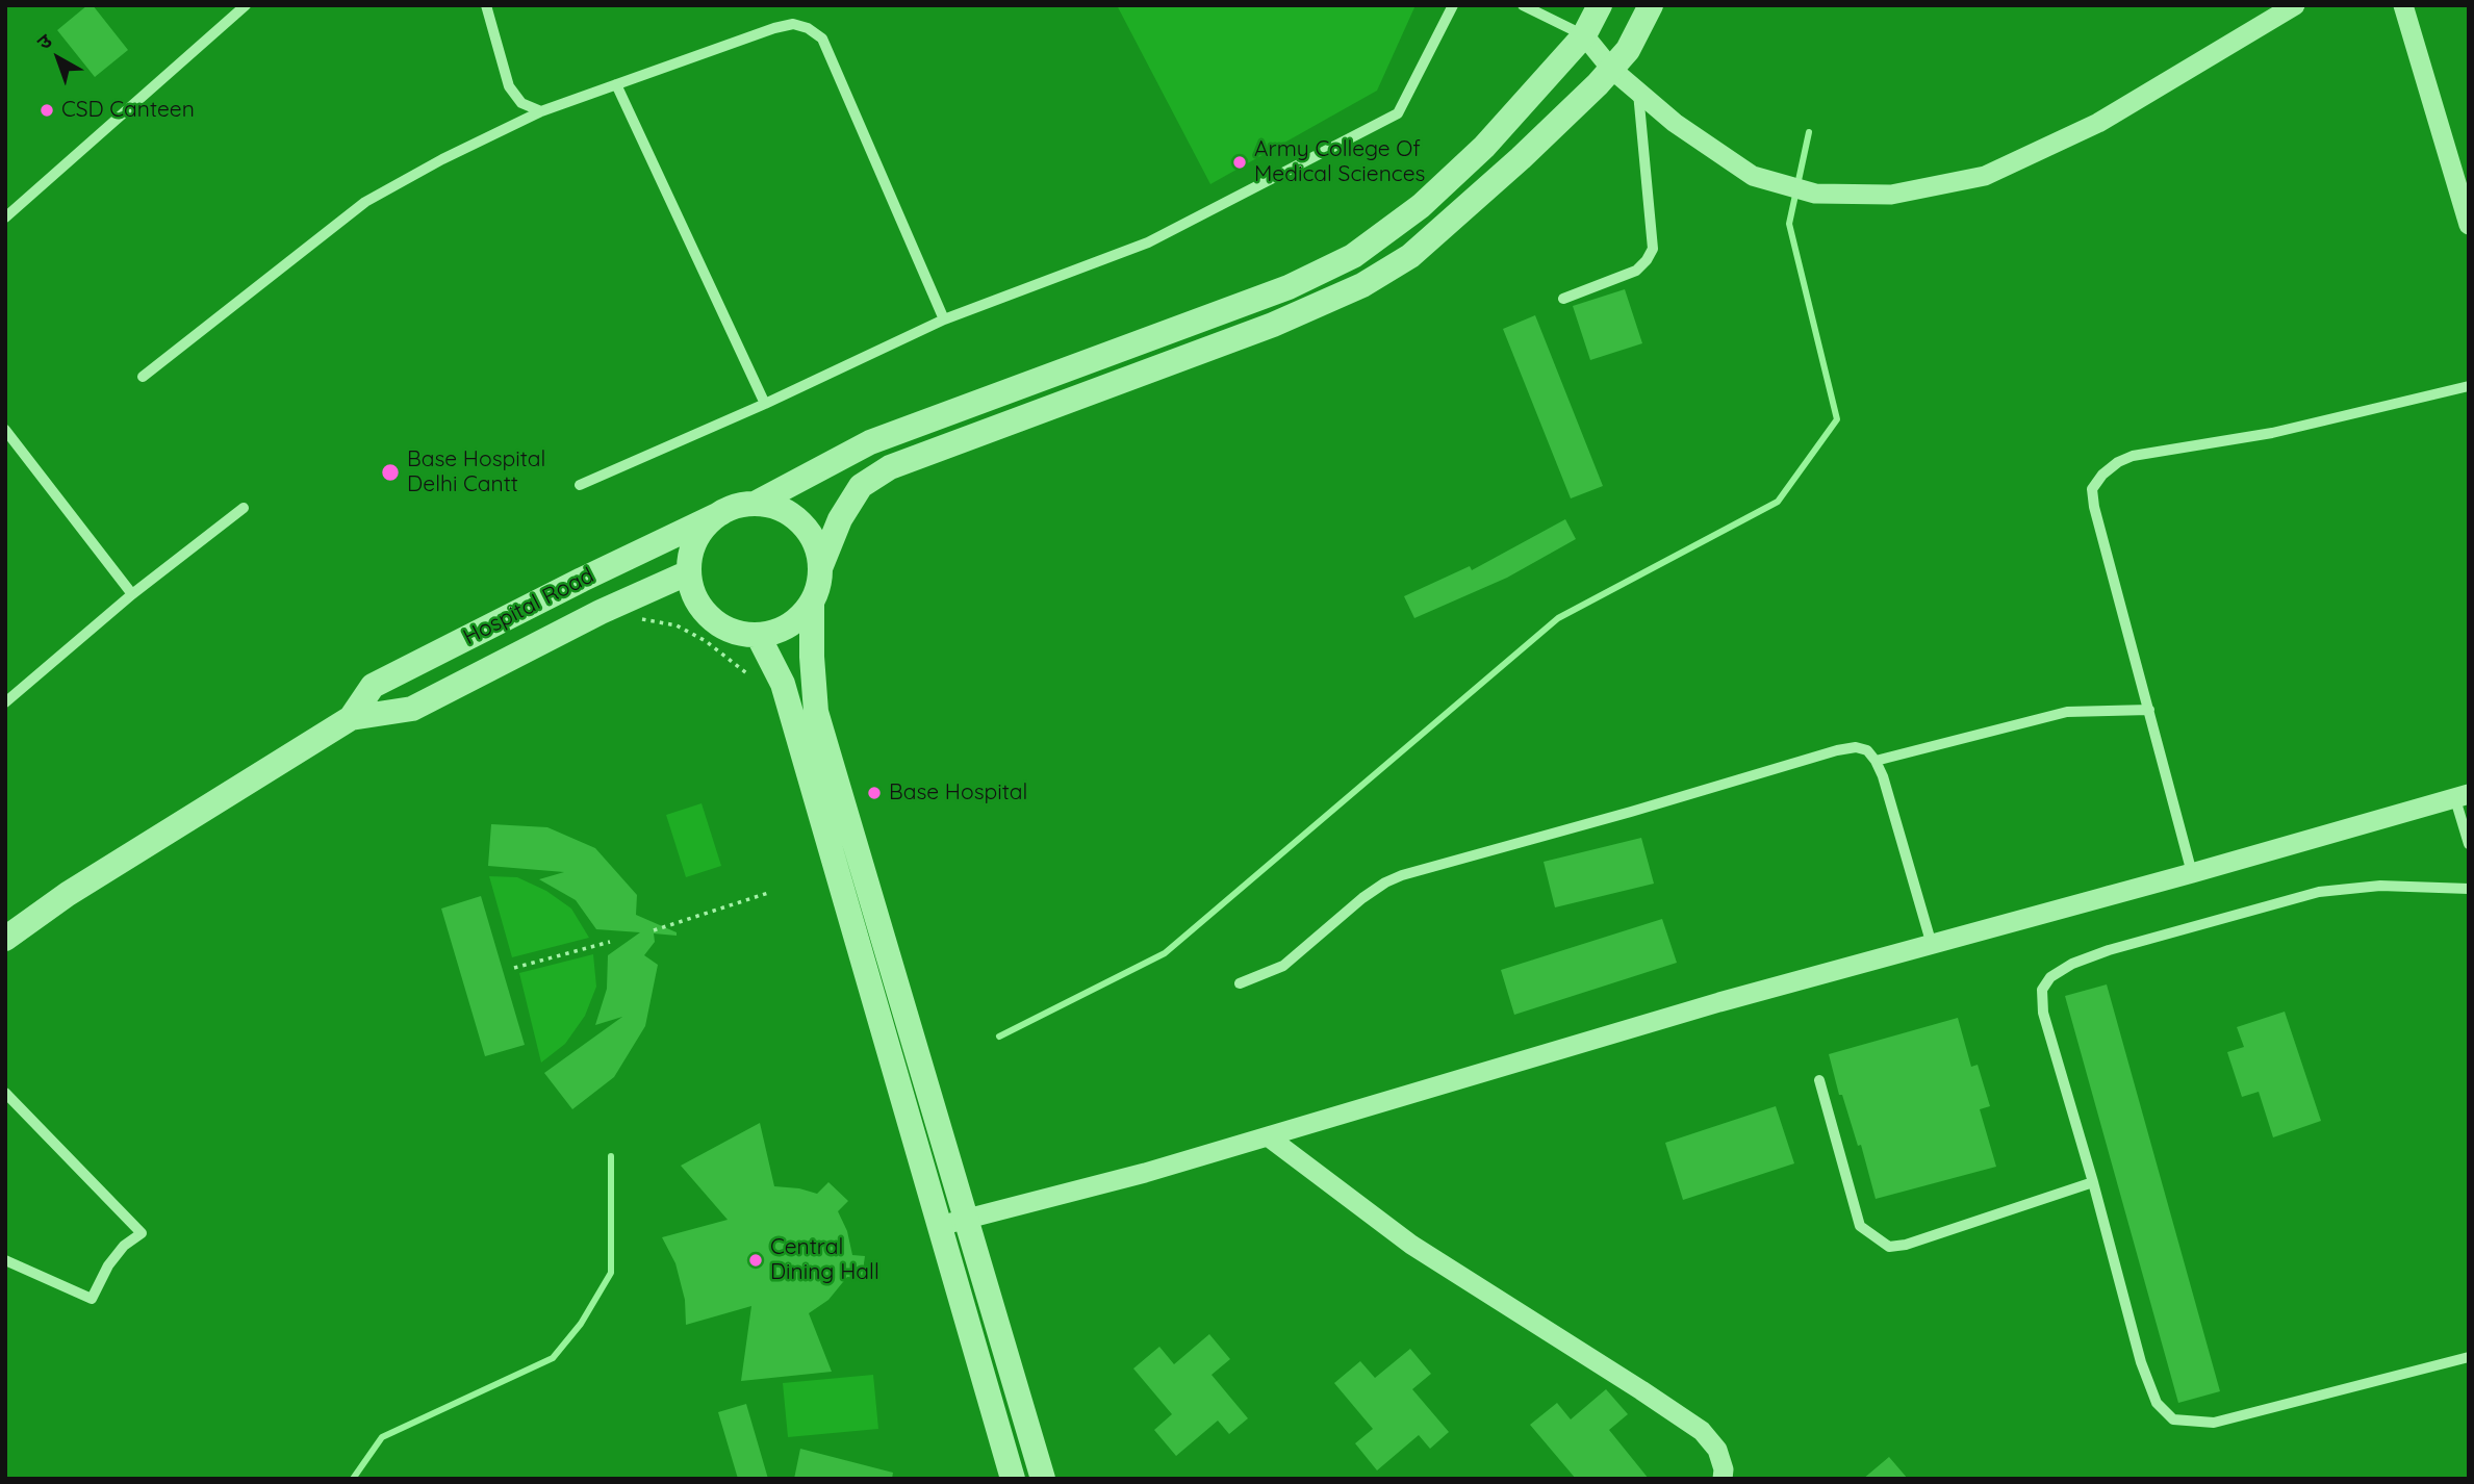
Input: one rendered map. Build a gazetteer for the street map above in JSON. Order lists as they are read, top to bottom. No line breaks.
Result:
{"streets":{"street":["Hospital Road"]},"places":["CSD Canteen","Army College Of Medical Sciences","Base Hospital Delhi Cantt","Base Hospital","Central Dining Hall"],"north":"top left"}
